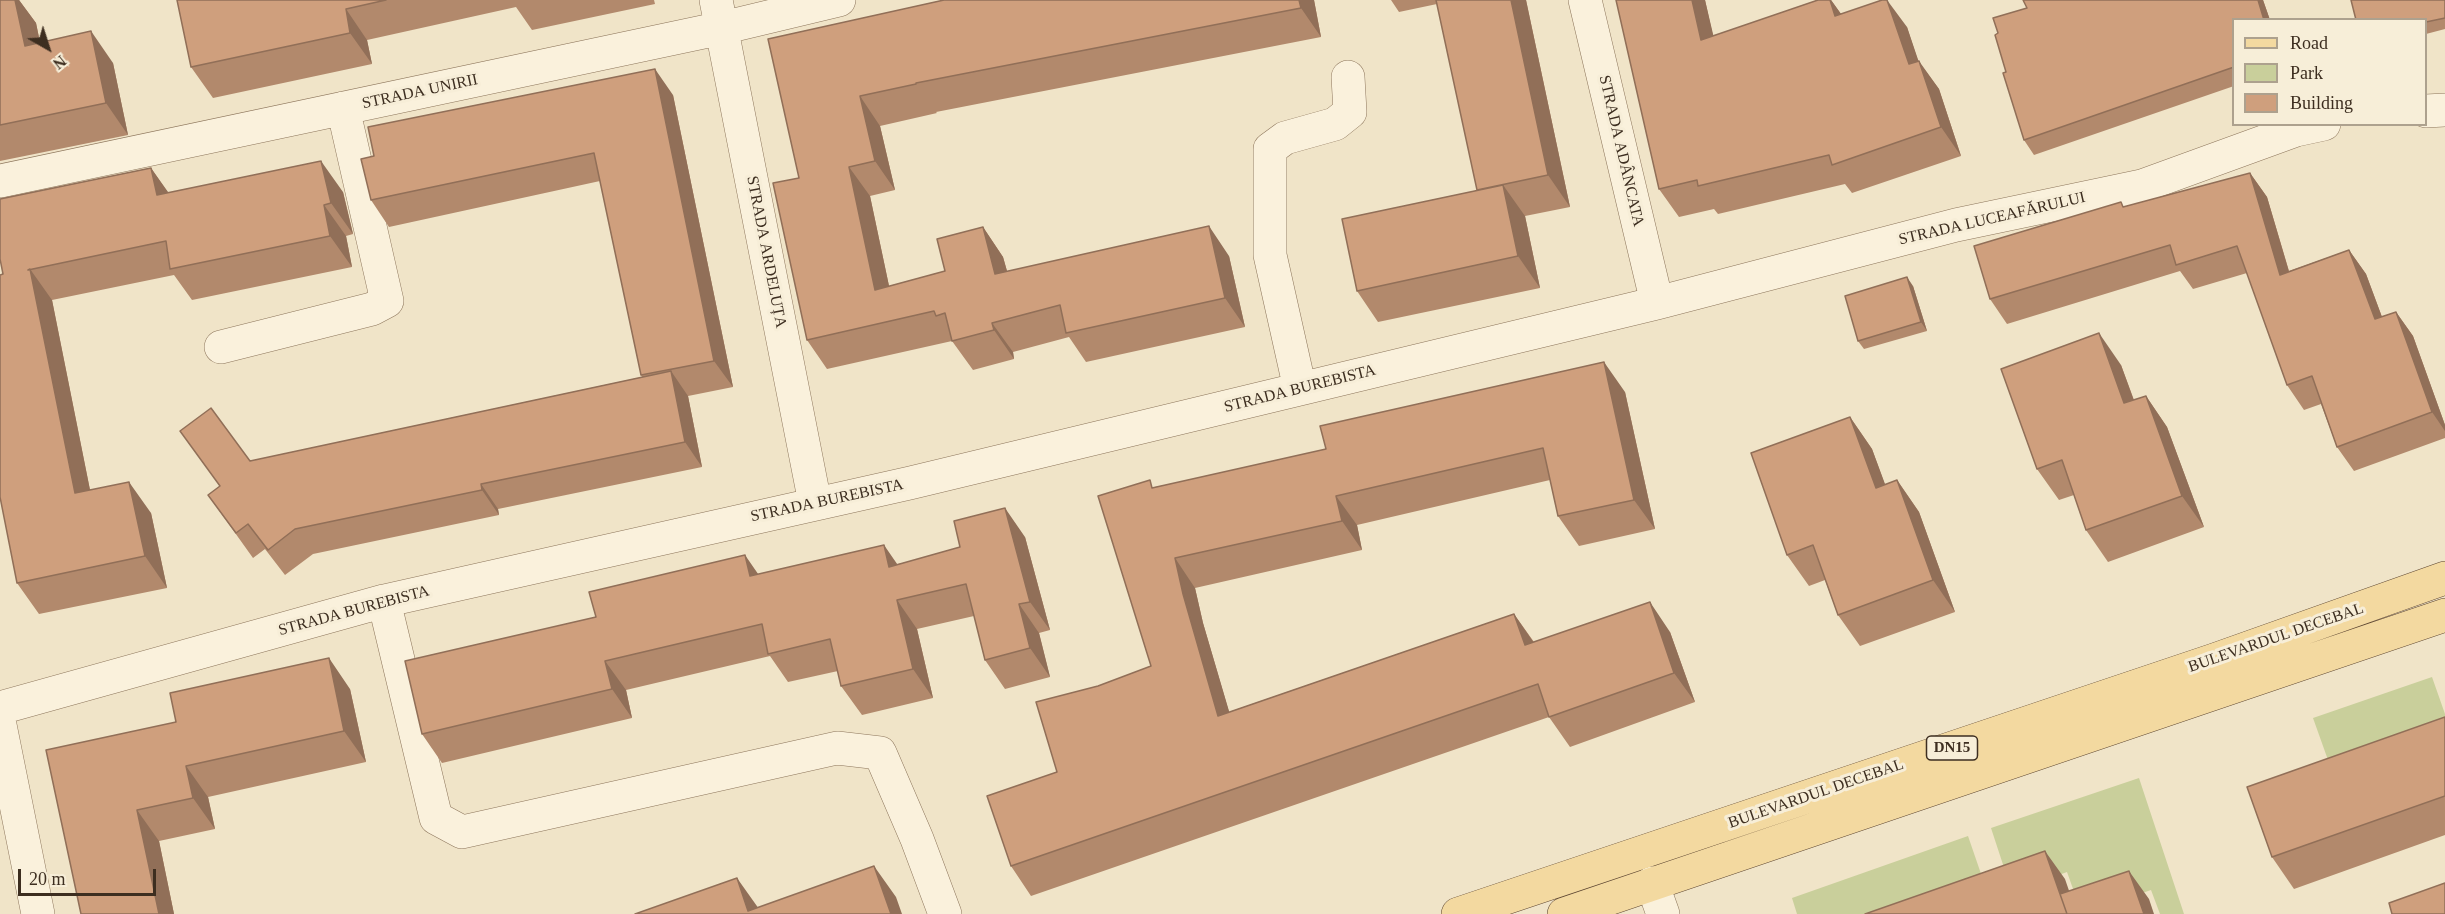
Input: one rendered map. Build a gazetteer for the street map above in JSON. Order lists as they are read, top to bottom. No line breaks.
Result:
{"streets":{"main road":["BULEVARDUL DECEBAL","DN15"],"street":["STRADA UNIRII","STRADA ADÂNCATA","STRADA LUCEAFĂRULUI","STRADA ARDELUȚA","STRADA BUREBISTA"]},"crossings":[["STRADA UNIRII","STRADA ARDELUȚA"],["STRADA ADÂNCATA","STRADA LUCEAFĂRULUI"],["STRADA ADÂNCATA","STRADA BUREBISTA"],["STRADA LUCEAFĂRULUI","STRADA BUREBISTA"],["STRADA ARDELUȚA","STRADA BUREBISTA"]],"legend":["Road","Park","Building"],"scale_bar":"20 m","north":"bottom right"}
